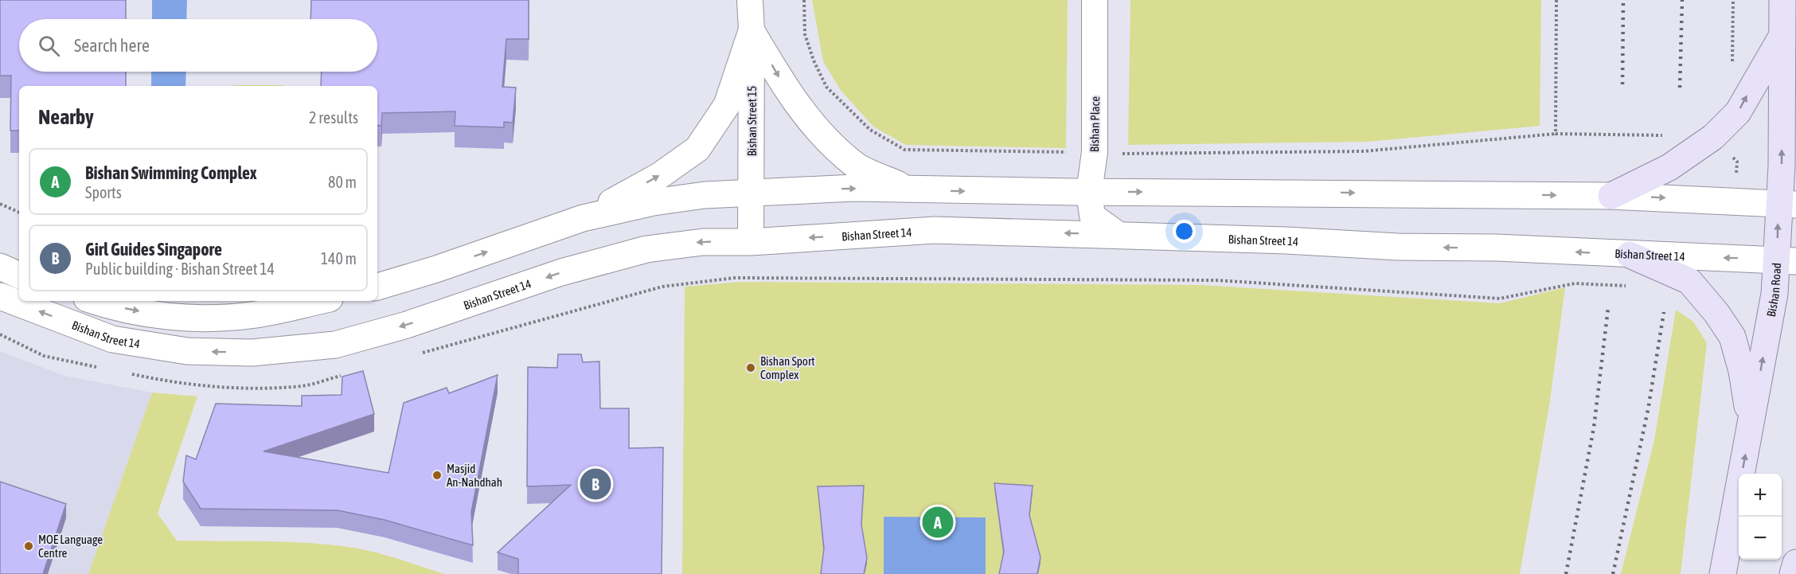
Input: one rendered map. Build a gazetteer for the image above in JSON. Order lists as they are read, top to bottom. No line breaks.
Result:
{"streets":{"main road":["Bishan Road"],"street":["Bishan Street 15","Bishan Place","Bishan Street 14"]},"crossings":[["Bishan Street 15","Bishan Street 14"],["Bishan Place","Bishan Street 14"],["Bishan Street 14","Bishan Road"]],"one_way":["Bishan Road"],"places":["Bishan Sport Complex","Masjid An-Nahdhah","MOE Language Centre"],"page":{"search":"Search here","heading":["Nearby","2 results"],"list":[{"mark":"A","name":"Bishan Swimming Complex","note":"Sports","value":"80 m"},{"mark":"B","name":"Girl Guides Singapore","note":"Public building · Bishan Street 14","value":"140 m"}],"pins":["B","A"],"map_buttons":["+","−"]}}
